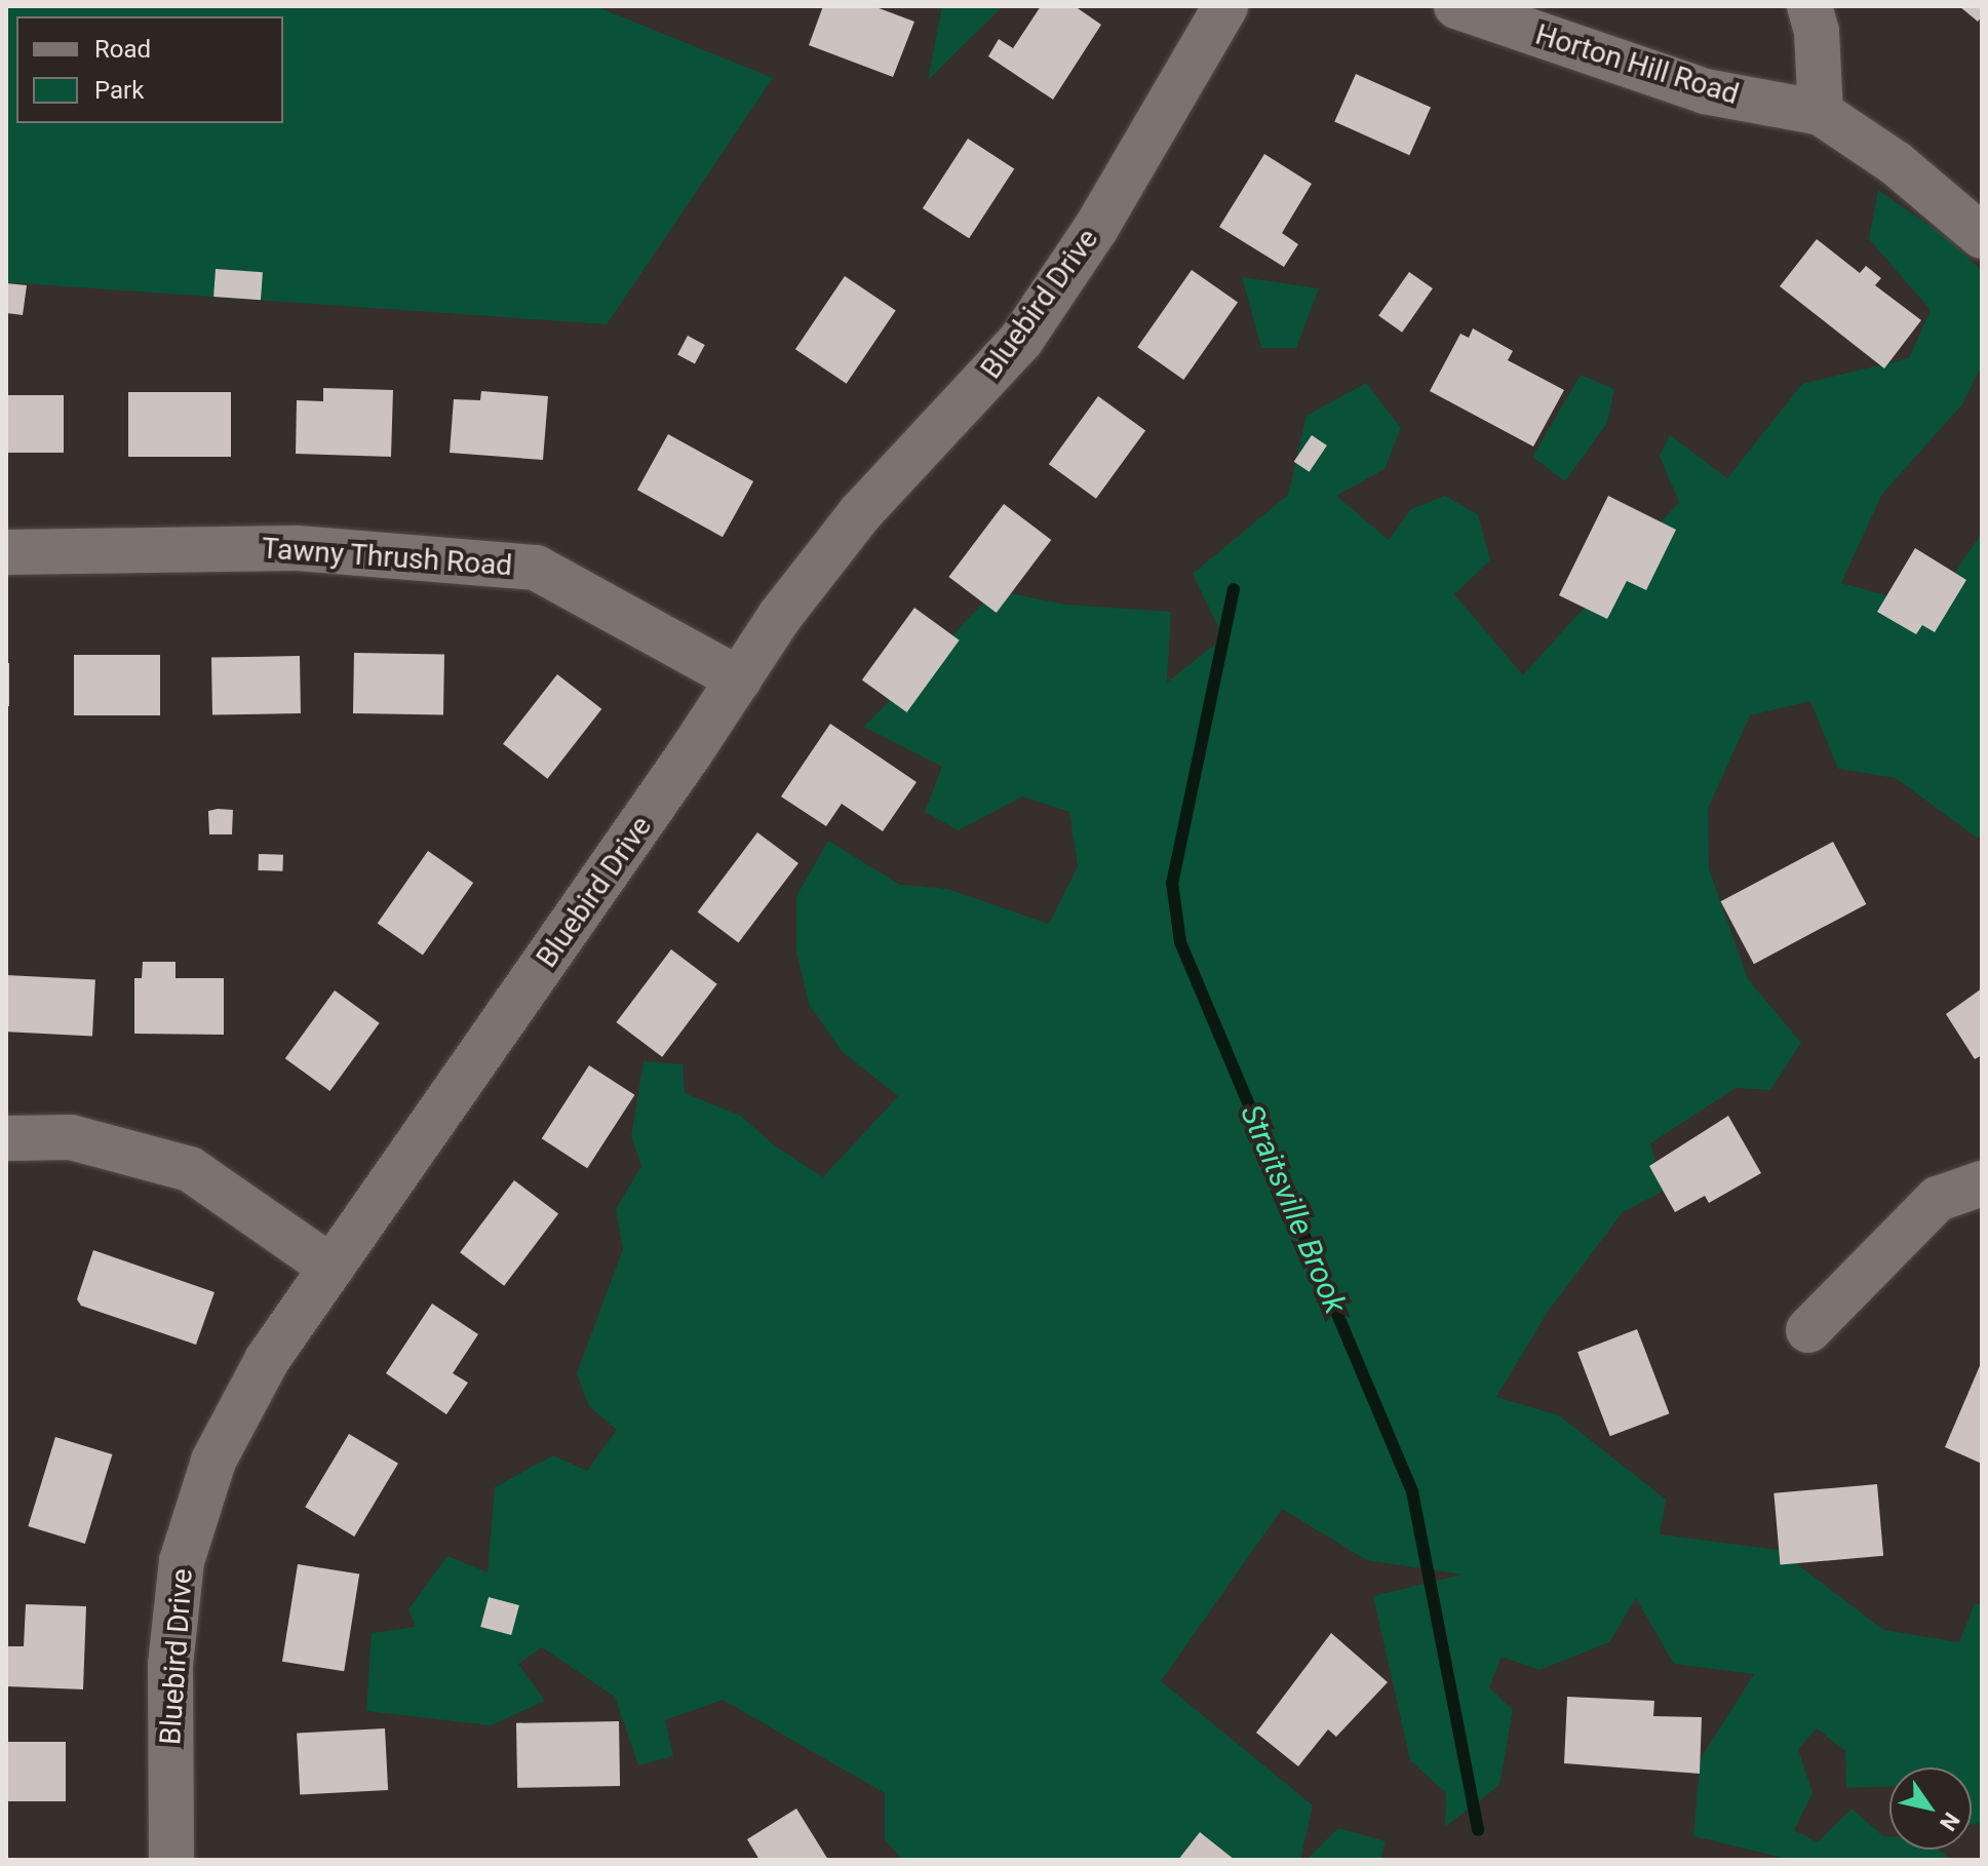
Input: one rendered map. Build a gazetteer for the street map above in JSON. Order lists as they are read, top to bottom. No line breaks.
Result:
{"streets":{"street":["Horton Hill Road","Bluebird Drive","Tawny Thrush Road"]},"crossings":[["Bluebird Drive","Tawny Thrush Road"]],"water":["Straitsville Brook"],"legend":["Road","Park"],"north":"bottom right"}
